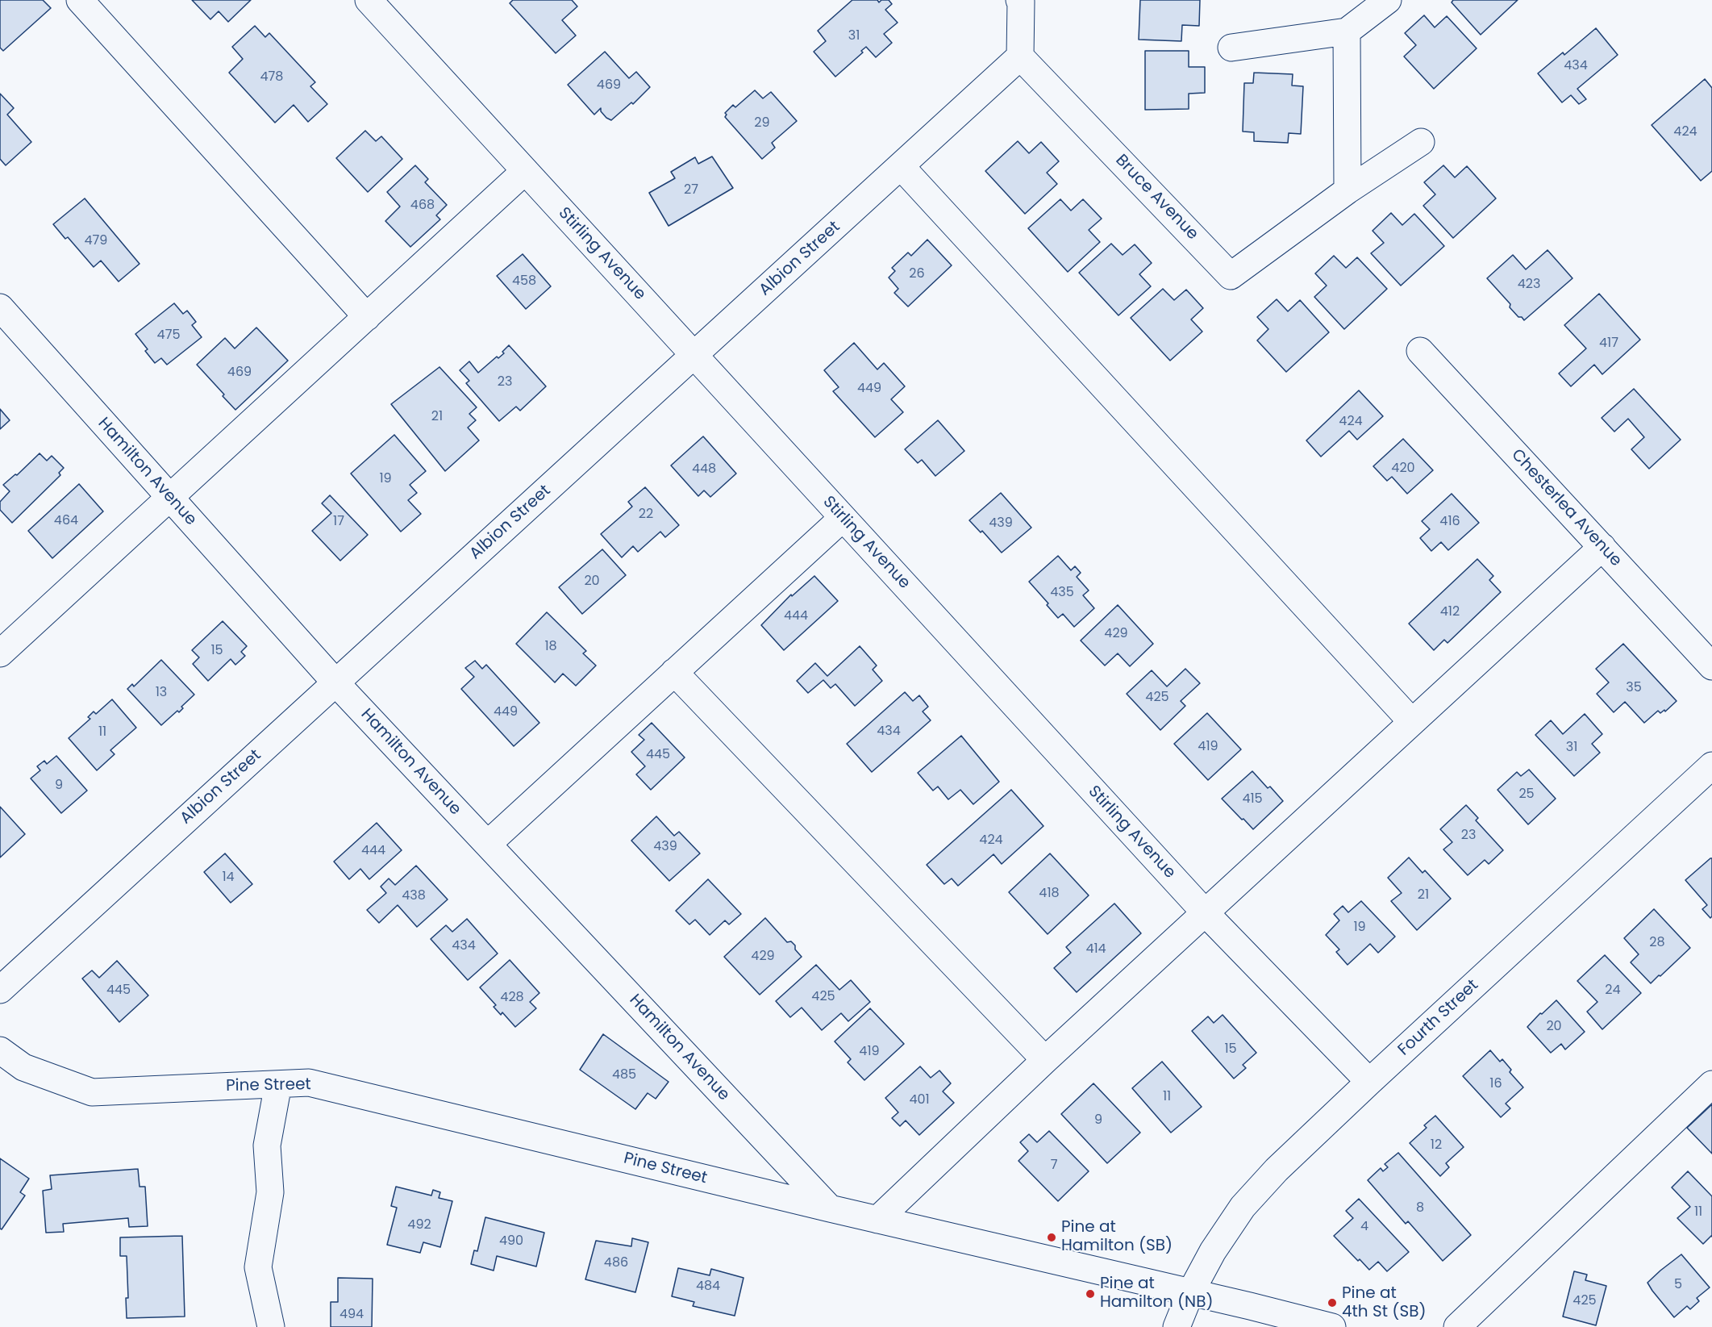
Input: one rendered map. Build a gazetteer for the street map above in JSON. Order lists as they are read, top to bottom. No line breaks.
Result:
{"streets":{"street":["Bruce Avenue","Stirling Avenue","Albion Street","Hamilton Avenue","Chesterlea Avenue","Fourth Street","Pine Street"]},"crossings":[["Bruce Avenue","Albion Street"],["Stirling Avenue","Albion Street"],["Stirling Avenue","Fourth Street"],["Albion Street","Hamilton Avenue"],["Hamilton Avenue","Pine Street"],["Fourth Street","Pine Street"]],"places":["Pine at Hamilton (SB)","Pine at Hamilton (NB)","Pine at 4th St (SB)"],"house_numbers":["31","434","478","469","29","424","27","468","479","26","458","423","475","417","469","23","449","21","424","420","448","19","22","464","17","416","439","20","435","412","444","429","18","15","35","13","425","449","434","11","419","31","445","9","25","415","23","424","439","444","14","418","21","438","19","28","434","414","429","445","24","425","428","20","15","419","485","16","11","401","9","12","7","8","11","492","4","490","486","5","484","425","494"]}
